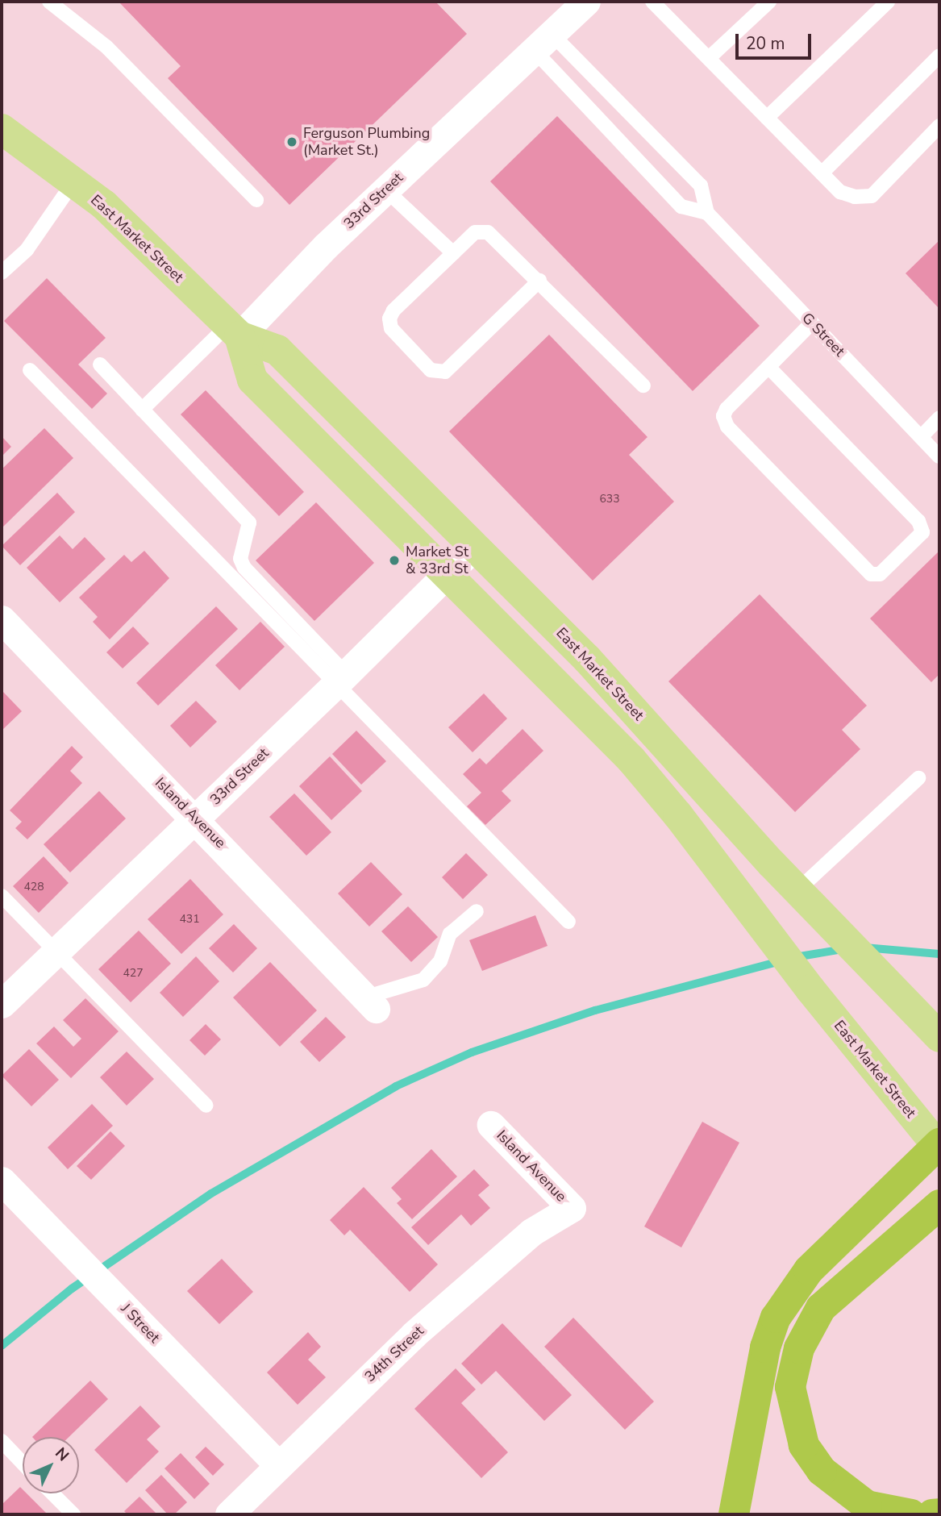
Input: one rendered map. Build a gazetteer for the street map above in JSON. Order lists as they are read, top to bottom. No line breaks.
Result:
{"streets":{"main road":["East Market Street"],"street":["33rd Street","Island Avenue","J Street","34th Street"],"lane":["G Street"]},"crossings":[["33rd Street","East Market Street"],["33rd Street","Island Avenue"],["Island Avenue","34th Street"],["J Street","34th Street"]],"places":["Ferguson Plumbing (Market St.)","Market St & 33rd St"],"house_numbers":["633","428","431","427"],"scale_bar":"20 m","north":"top right"}
